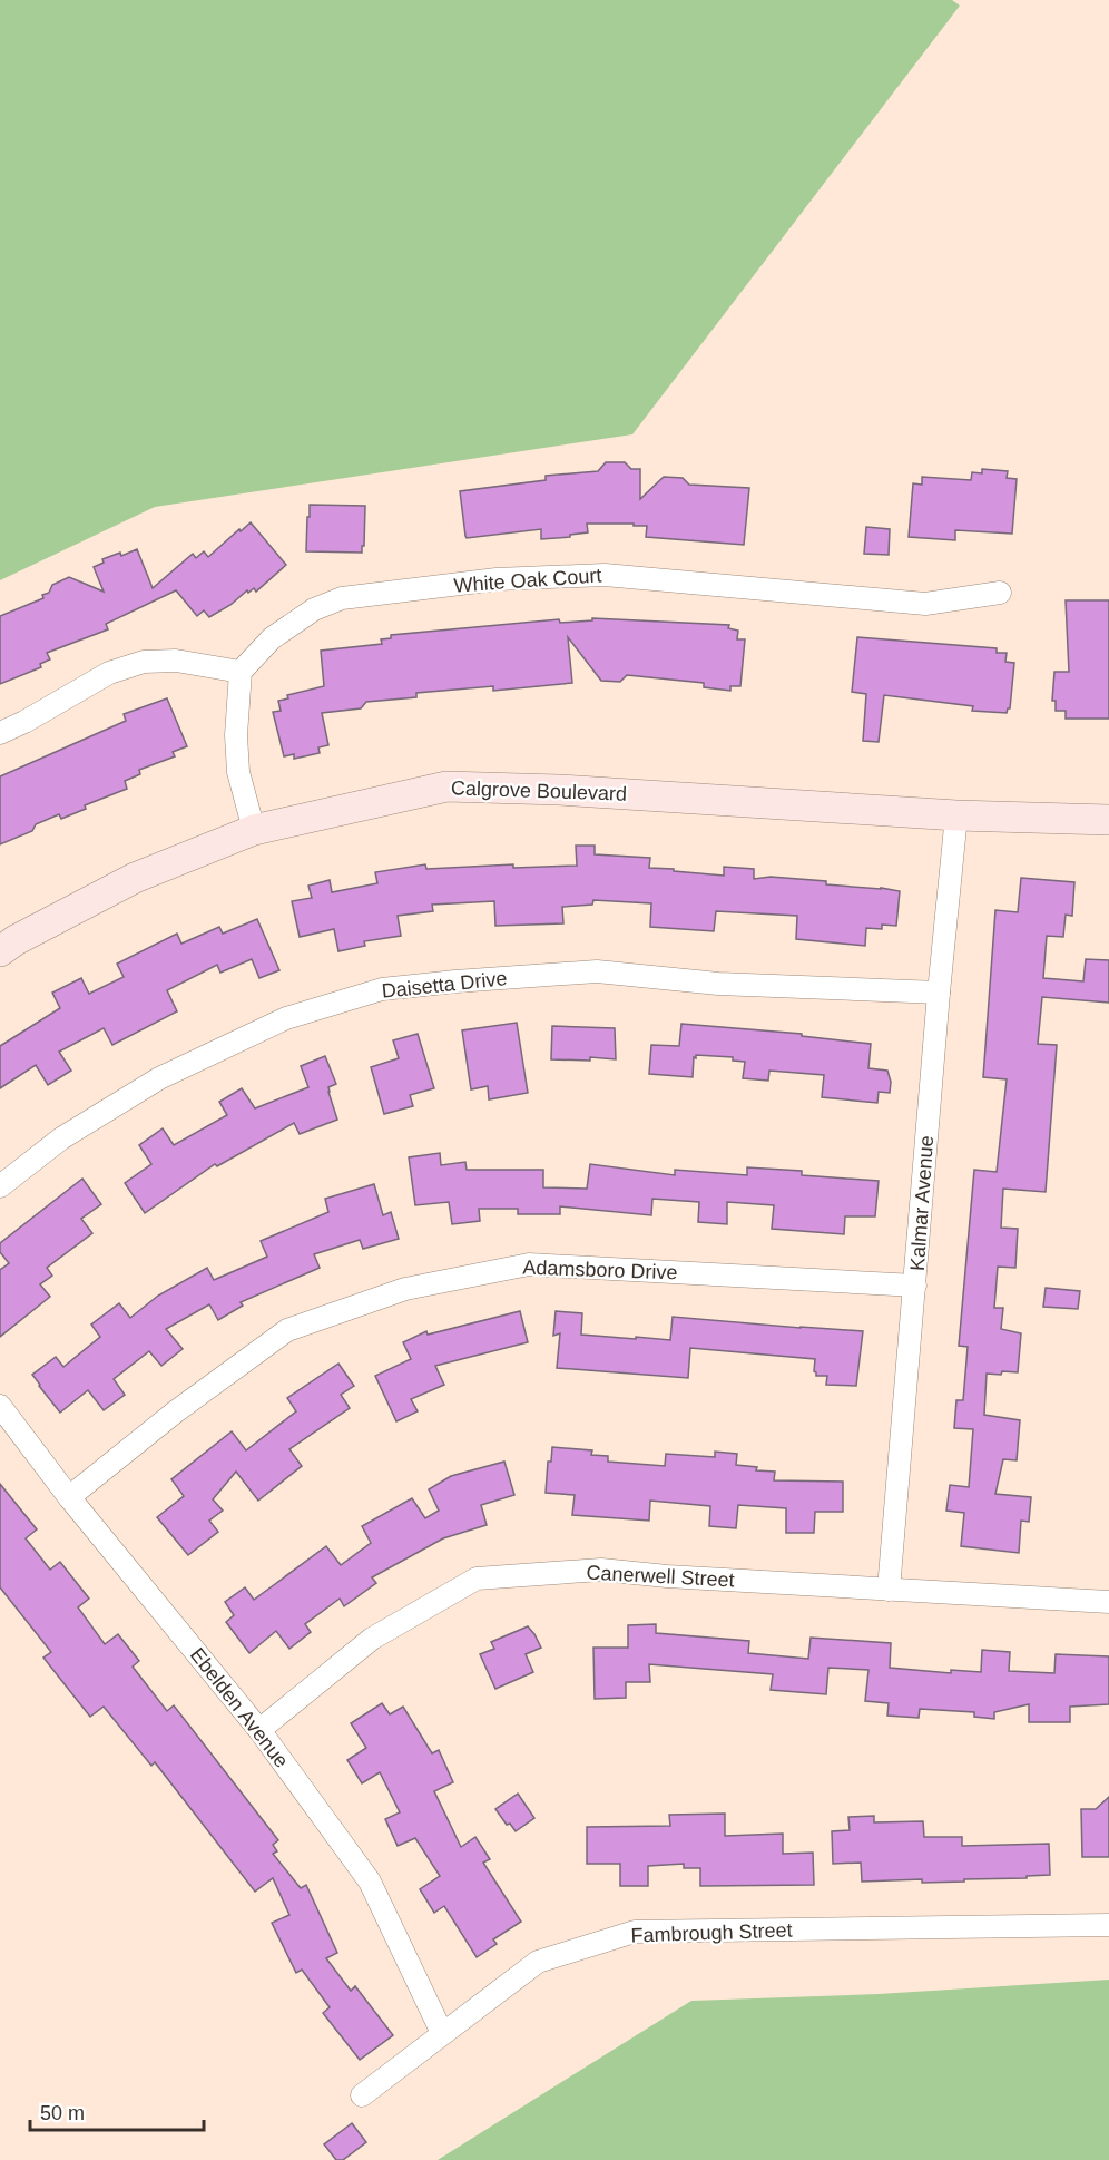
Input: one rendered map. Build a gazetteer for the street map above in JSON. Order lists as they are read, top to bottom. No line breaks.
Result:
{"streets":{"street":["White Oak Court","Calgrove Boulevard","Daisetta Drive","Kalmar Avenue","Adamsboro Drive","Canerwell Street","Ebelden Avenue","Fambrough Street"]},"crossings":[["Calgrove Boulevard","Kalmar Avenue"],["Daisetta Drive","Kalmar Avenue"],["Kalmar Avenue","Adamsboro Drive"],["Kalmar Avenue","Canerwell Street"],["Adamsboro Drive","Ebelden Avenue"],["Canerwell Street","Ebelden Avenue"],["Ebelden Avenue","Fambrough Street"]],"scale_bar":"50 m"}
